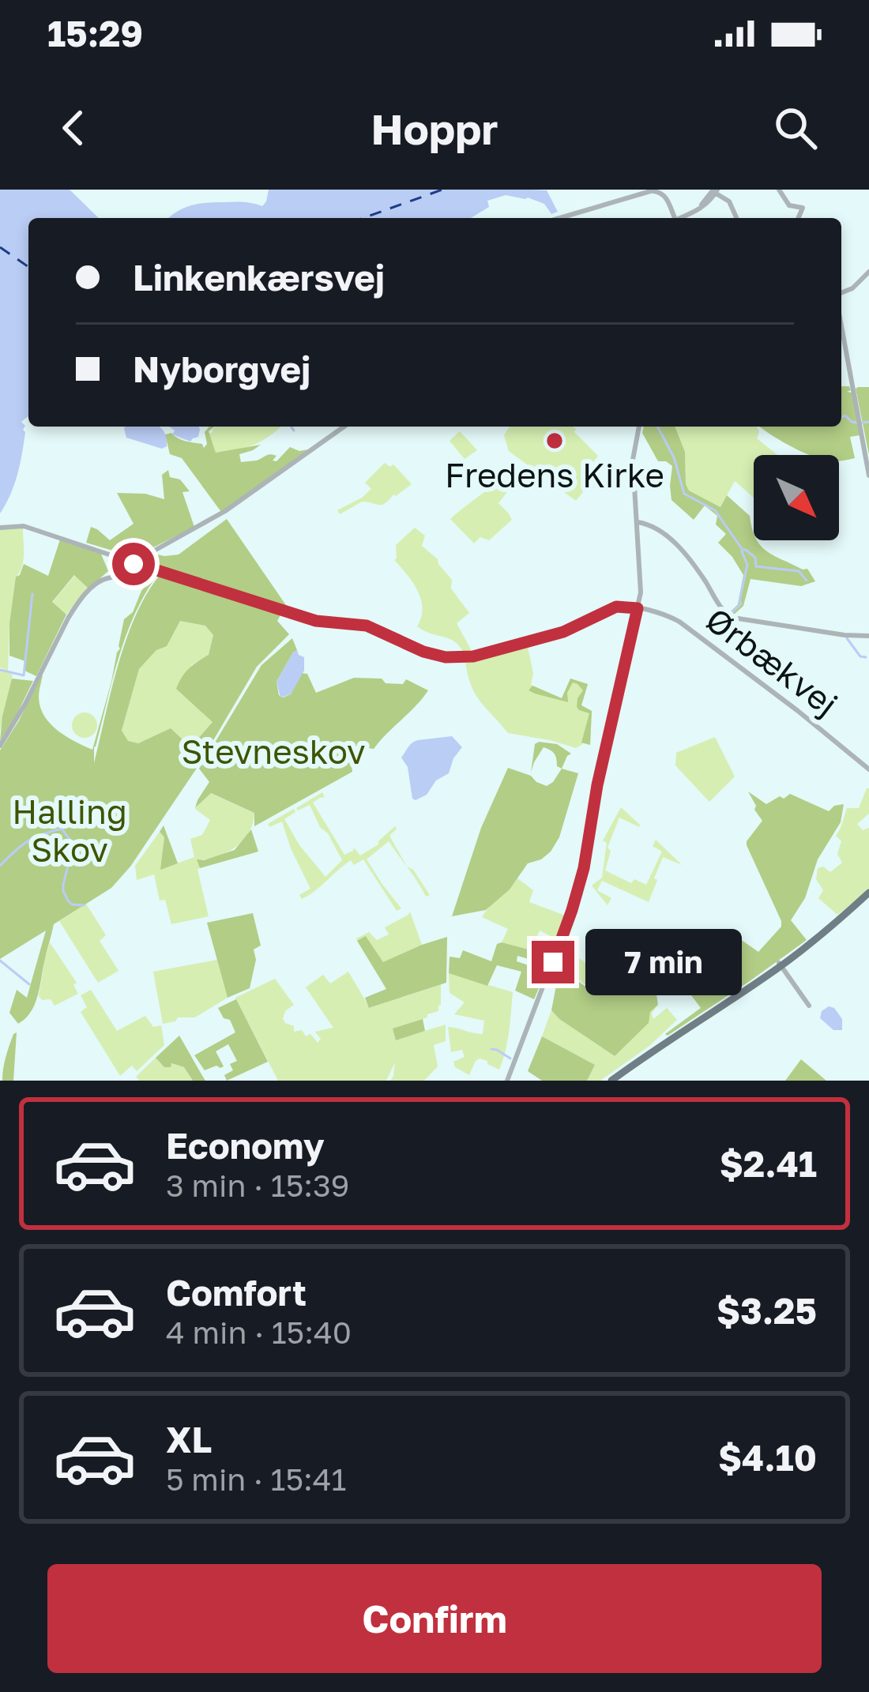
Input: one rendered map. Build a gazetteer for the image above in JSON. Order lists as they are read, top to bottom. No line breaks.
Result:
{"streets":{"street":["Ørbækvej"]},"parks":["Stevneskov","Halling Skov"],"places":["Fredens Kirke"],"north":"bottom right","page":{"status":"15:29","header":"Hoppr","banner":["Linkenkærsvej","Nyborgvej"],"bubble":"7 min","list":[{"name":"Economy","note":"3 min · 15:39","value":"$2.41"},{"name":"Comfort","note":"4 min · 15:40","value":"$3.25"},{"name":"XL","note":"5 min · 15:41","value":"$4.10"}],"buttons":"Confirm"}}
